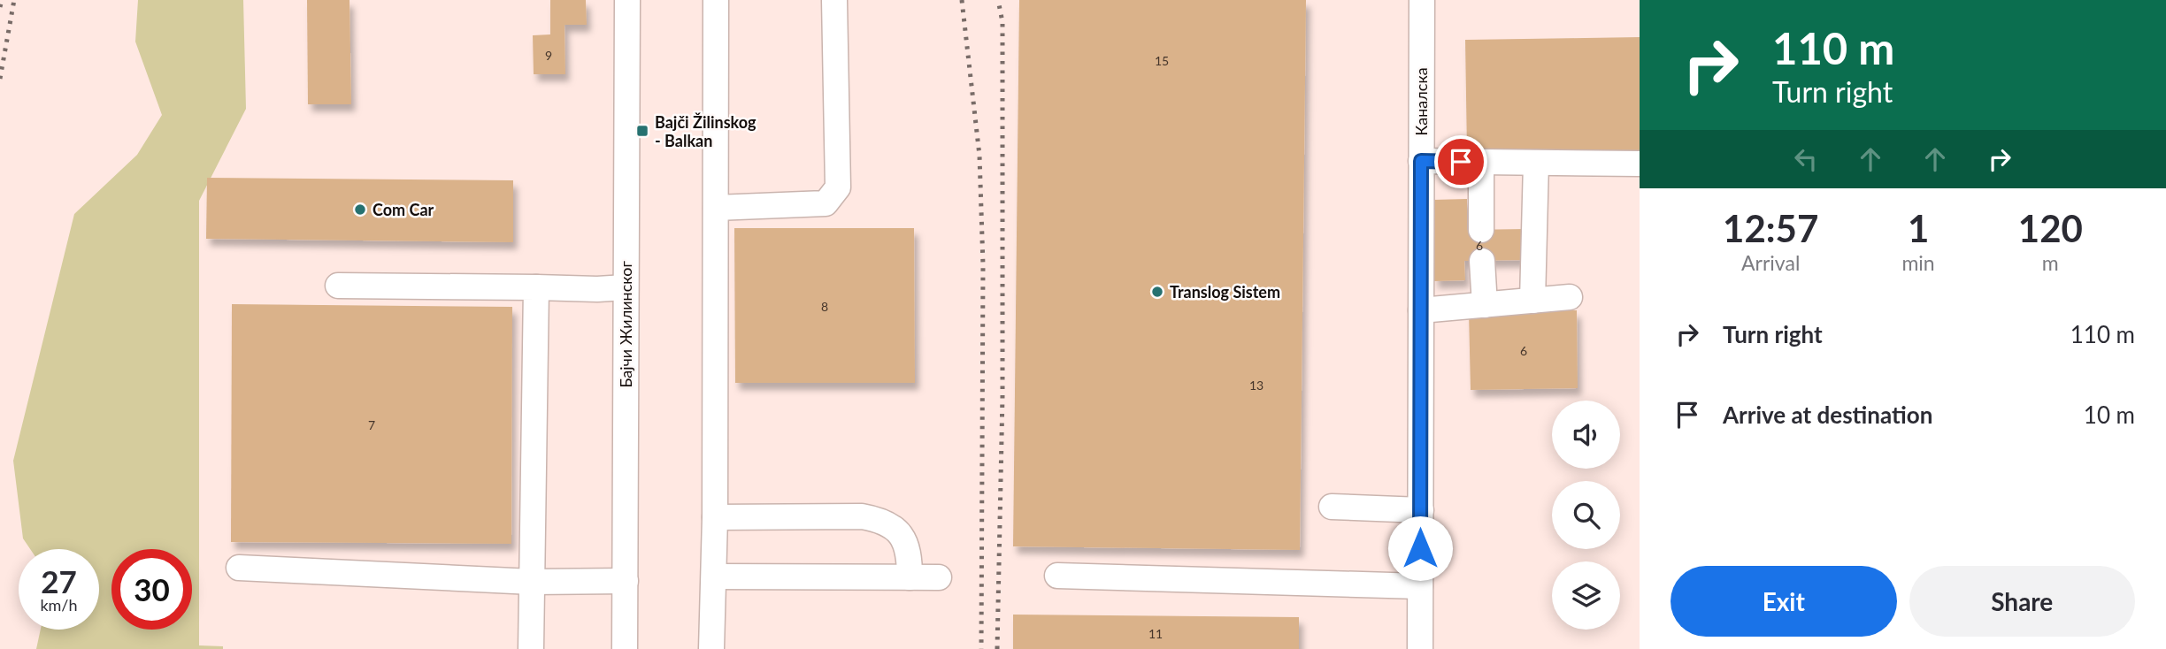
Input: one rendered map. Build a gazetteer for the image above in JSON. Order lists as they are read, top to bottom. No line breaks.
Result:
{"streets":{"street":["Каналска","Бајчи Жилинског"]},"places":{"transit":["Bajči Žilinskog - Balkan"],"other":["Com Car","Translog Sistem"]},"house_numbers":["9","15","6","8","6","13","7","11"],"page":{"turn":["110 m","Turn right"],"eta":["12:57","Arrival","1","min","120","m"],"list":[{"name":"Turn right","value":"110 m"},{"name":"Arrive at destination","value":"10 m"}],"speed":"27 km/h","limit":"30","buttons":["Exit","Share"]}}
